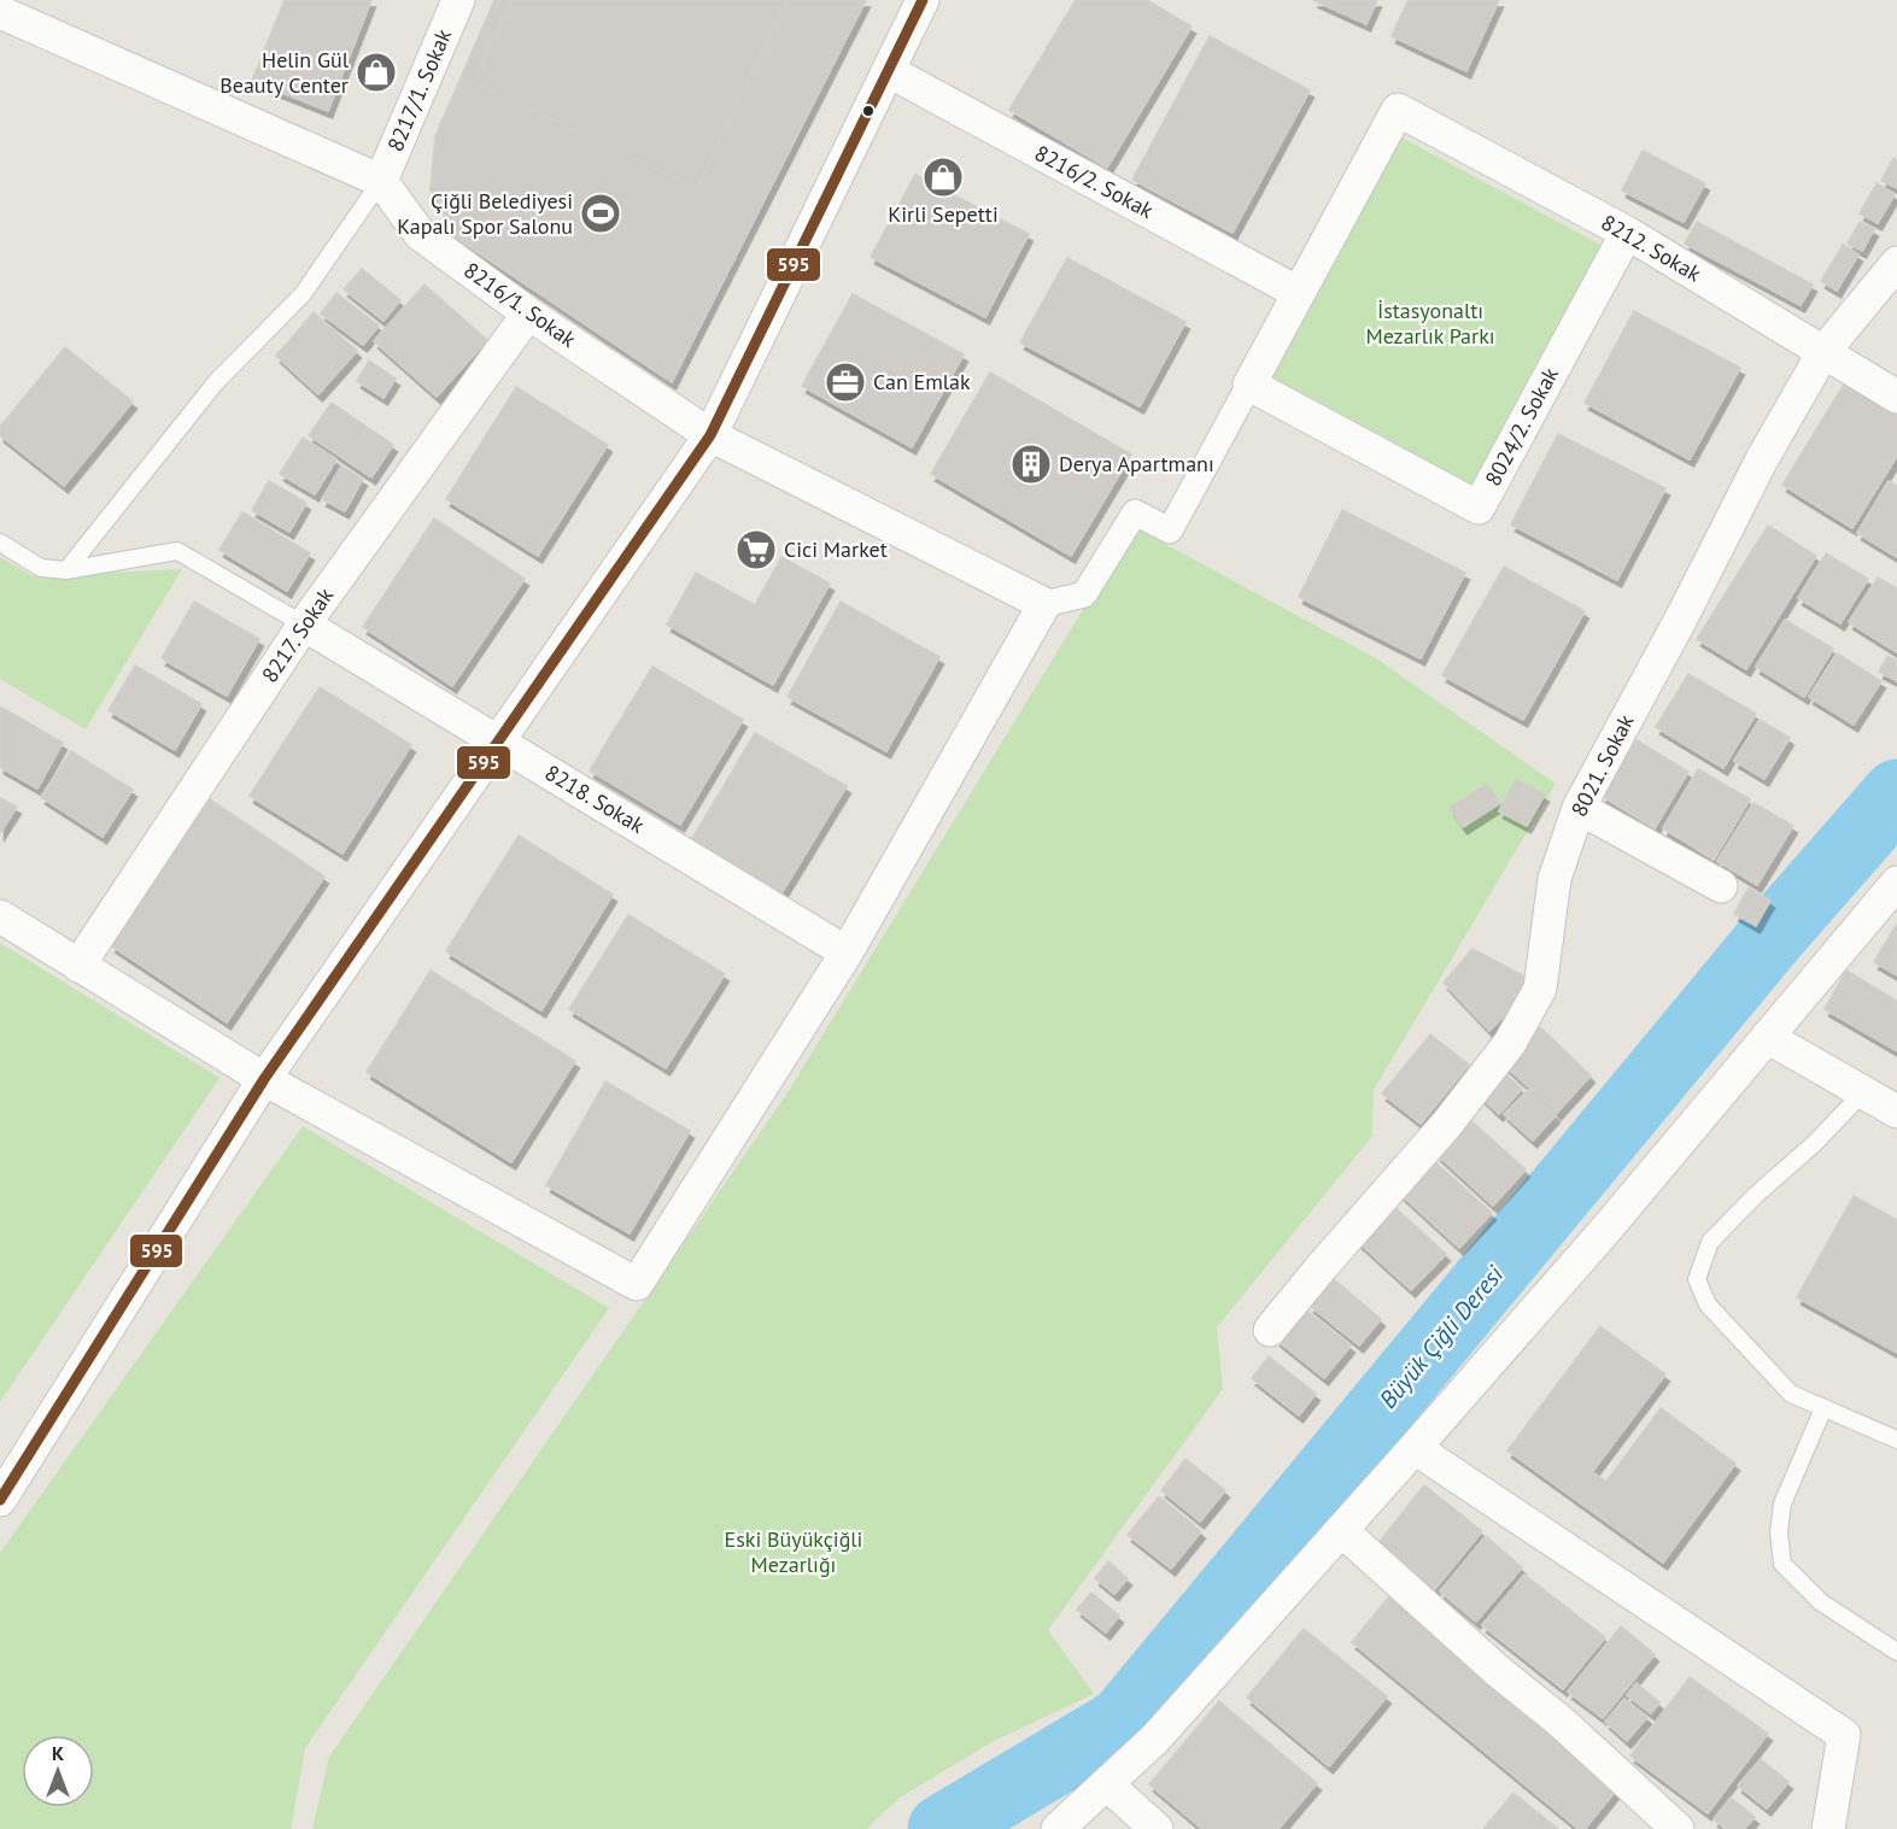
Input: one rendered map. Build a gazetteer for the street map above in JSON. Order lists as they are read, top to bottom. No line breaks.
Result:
{"streets":{"street":["8217/1. Sokak","8216/2. Sokak","8212. Sokak","8216/1. Sokak","8024/2. Sokak","8217. Sokak","8021. Sokak","8218. Sokak"]},"crossings":[["8217/1. Sokak","8216/1. Sokak"],["8216/2. Sokak","8212. Sokak"],["8212. Sokak","8024/2. Sokak"],["8212. Sokak","8021. Sokak"],["8216/1. Sokak","8217. Sokak"],["8217. Sokak","8218. Sokak"]],"water":["Büyük Çiğli Deresi"],"parks":["İstasyonaltı Mezarlık Parkı","Eski Büyükçiğli Mezarlığı"],"places":{"shop":["Helin Gül Beauty Center","Kirli Sepetti"],"sports":["Çiğli Belediyesi Kapalı Spor Salonu"],"office":["Can Emlak"],"building":["Derya Apartmanı"],"supermarket":["Cici Market"]},"lines":["transit line 595"],"north":"top"}
